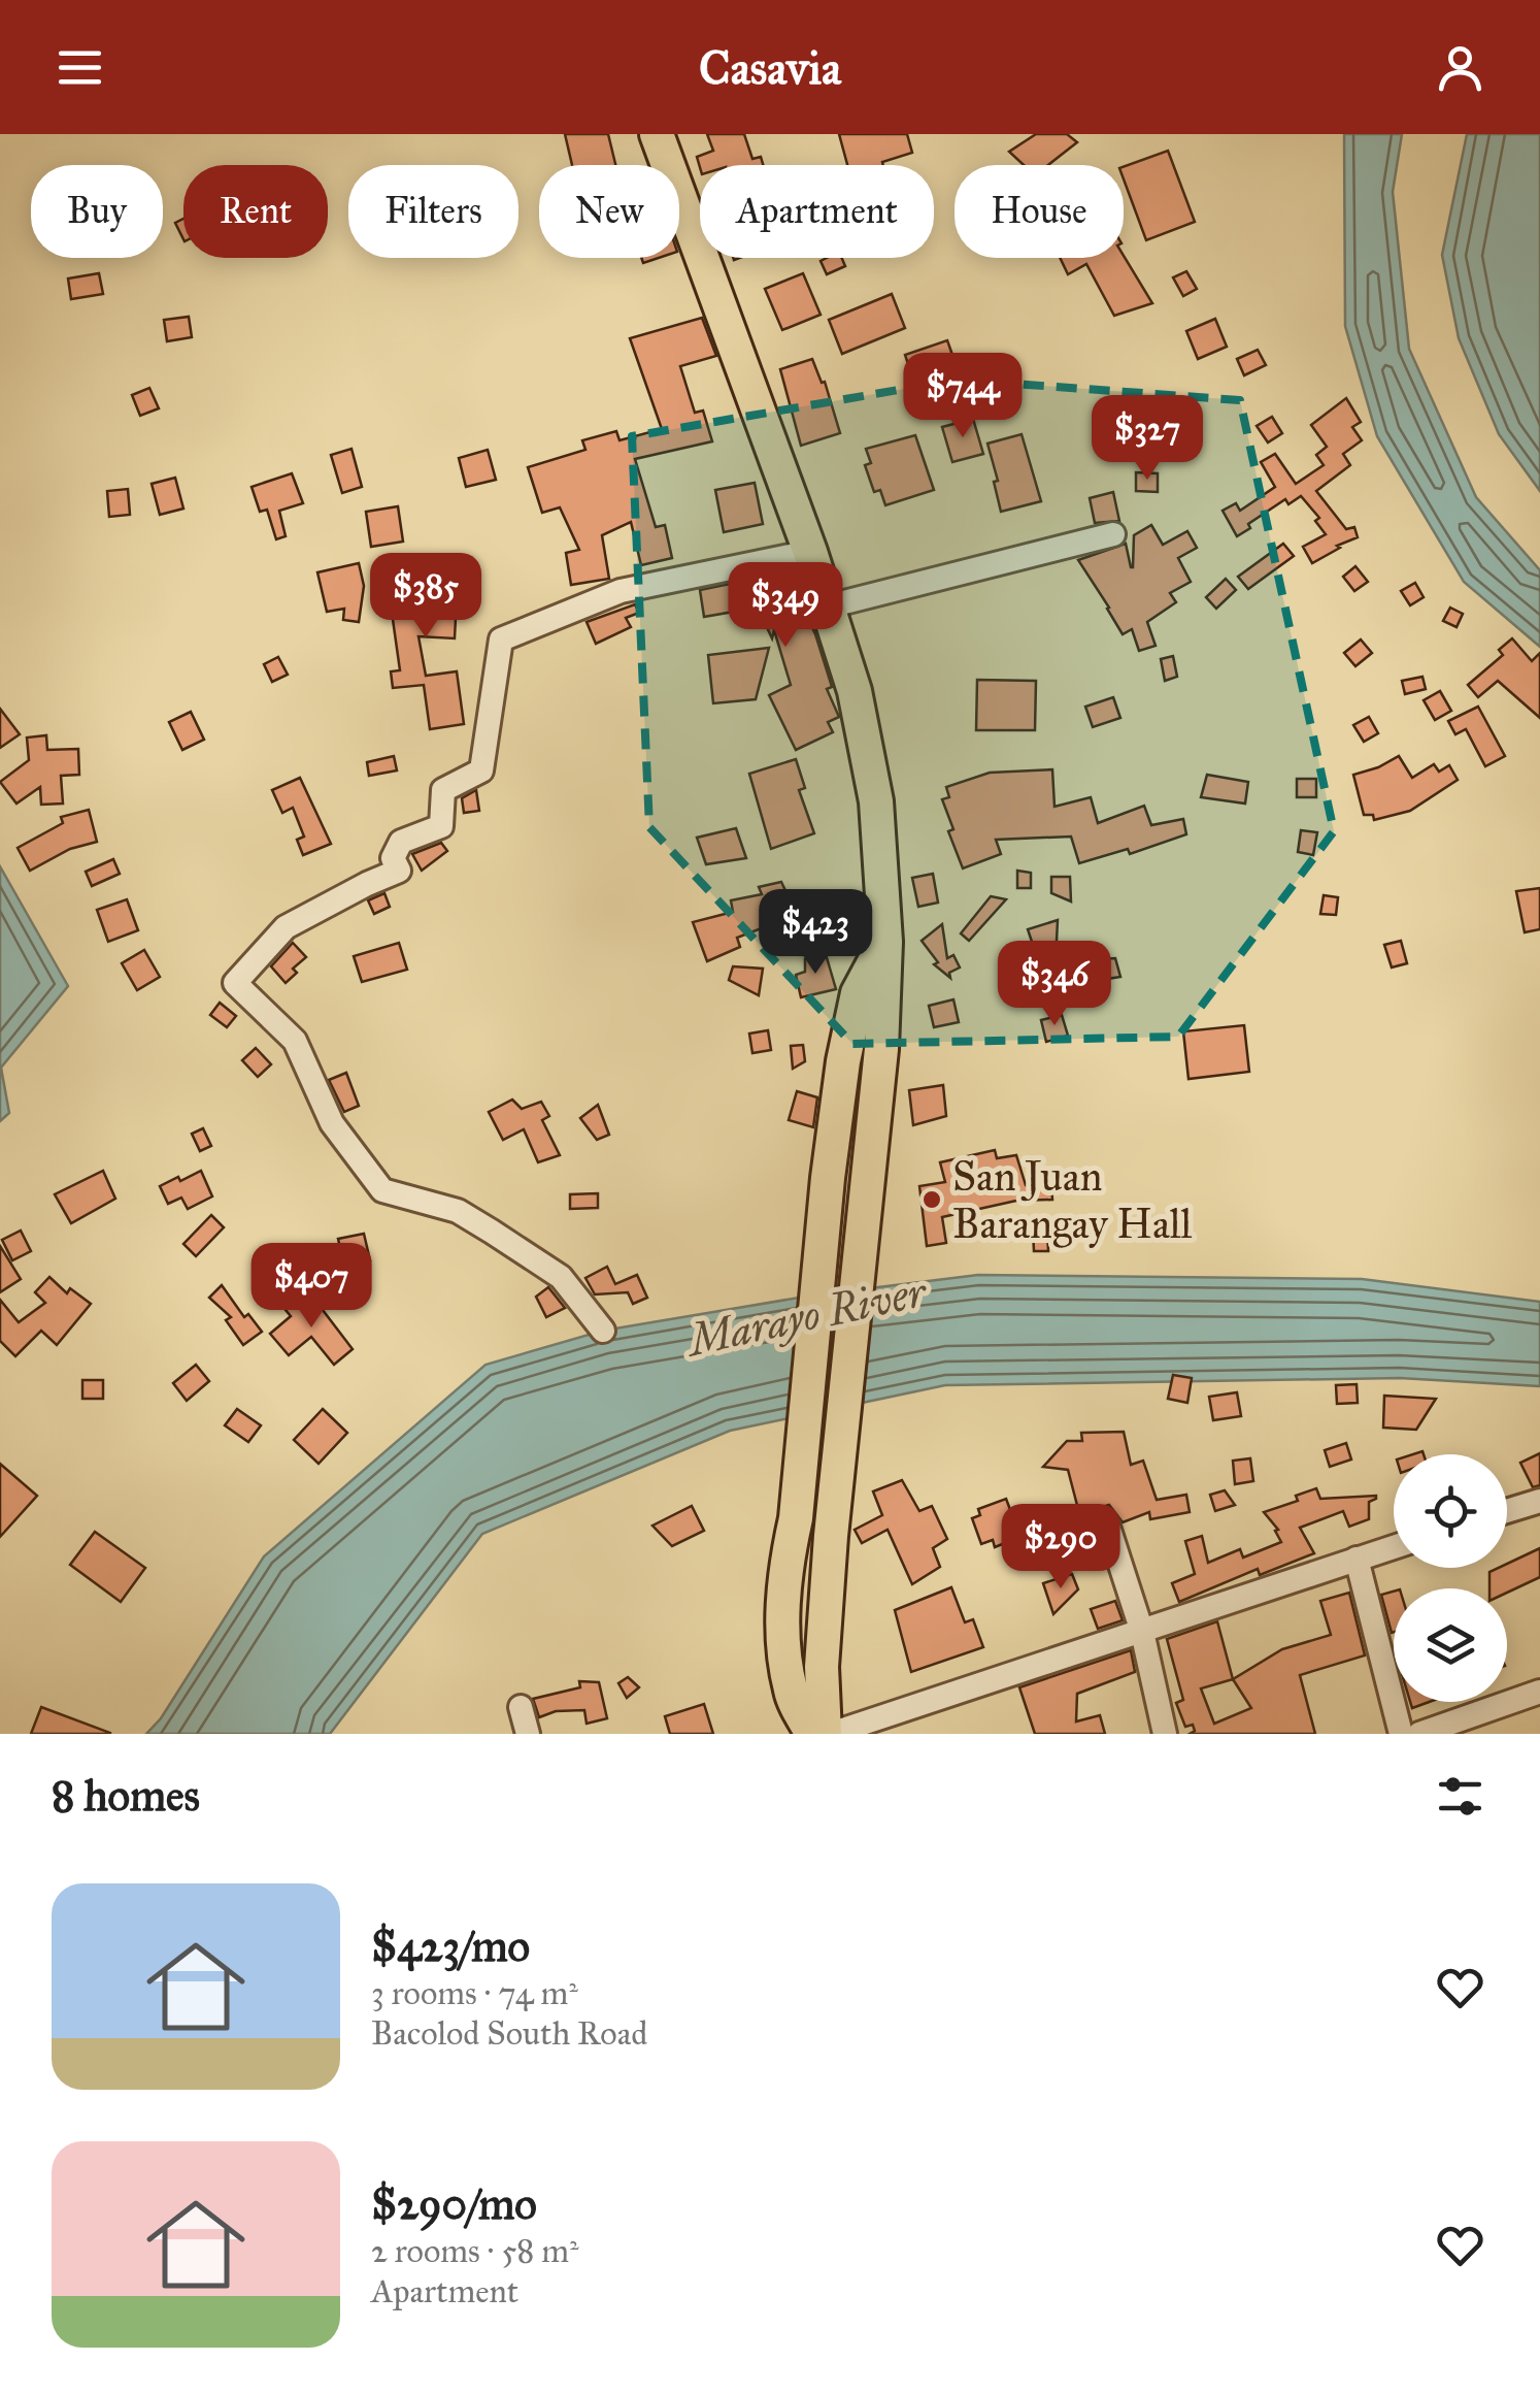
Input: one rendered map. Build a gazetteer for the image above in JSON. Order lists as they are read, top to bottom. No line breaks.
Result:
{"water":["Marayo River"],"places":["San Juan Barangay Hall"],"page":{"header":"Casavia","chip":["Buy","Rent","Filters","New","Apartment","House"],"price":["$744","$327","$385","$349","$423","$346","$407","$290"],"heading":"8 homes","list":[{"name":"$423/mo","note":"3 rooms · 74 m² · Bacolod South Road"},{"name":"$290/mo","note":"2 rooms · 58 m² · Apartment"}]}}
